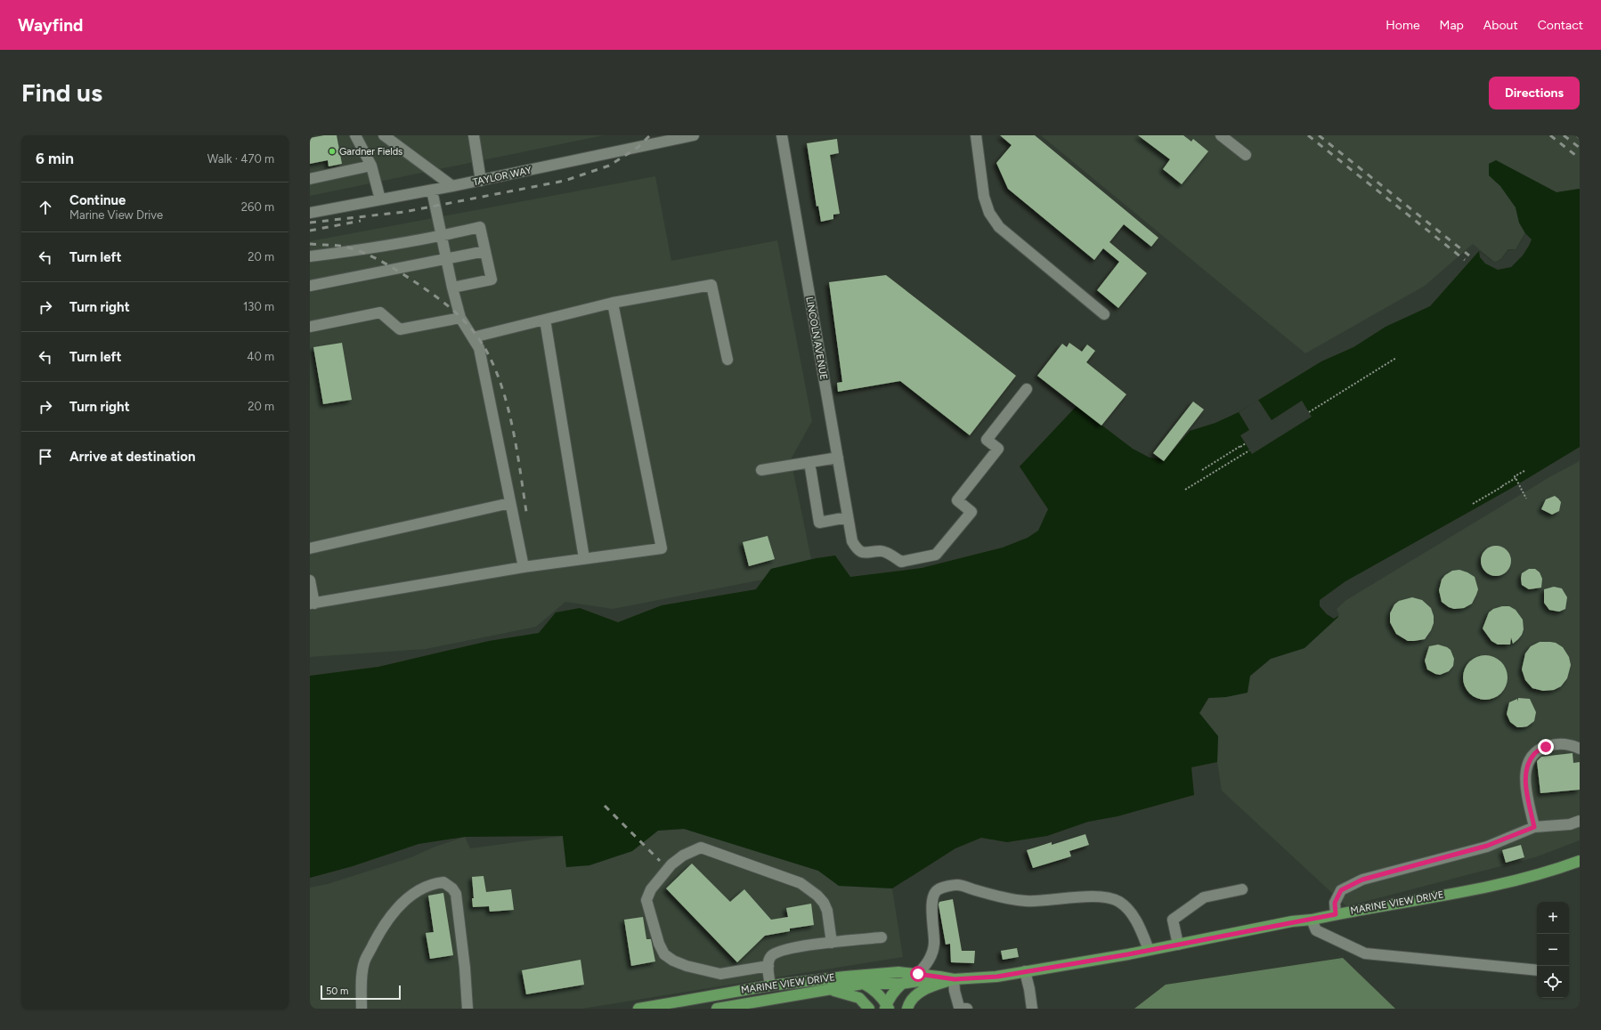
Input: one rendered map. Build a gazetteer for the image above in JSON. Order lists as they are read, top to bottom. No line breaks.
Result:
{"streets":{"main road":["MARINE VIEW DRIVE"],"street":["TAYLOR WAY","LINCOLN AVENUE"]},"places":["Gardner Fields"],"scale_bar":"50 m","page":{"header":"Wayfind","nav":["Home","Map","About","Contact"],"buttons":"Directions","title":"Find us","heading":["6 min","Walk · 470 m"],"list":[["Continue","Marine View Drive","260 m"],["Turn left","20 m"],["Turn right","130 m"],["Turn left","40 m"],["Turn right","20 m"],"Arrive at destination"],"map_buttons":["+","−"],"scale":"50 m"}}
